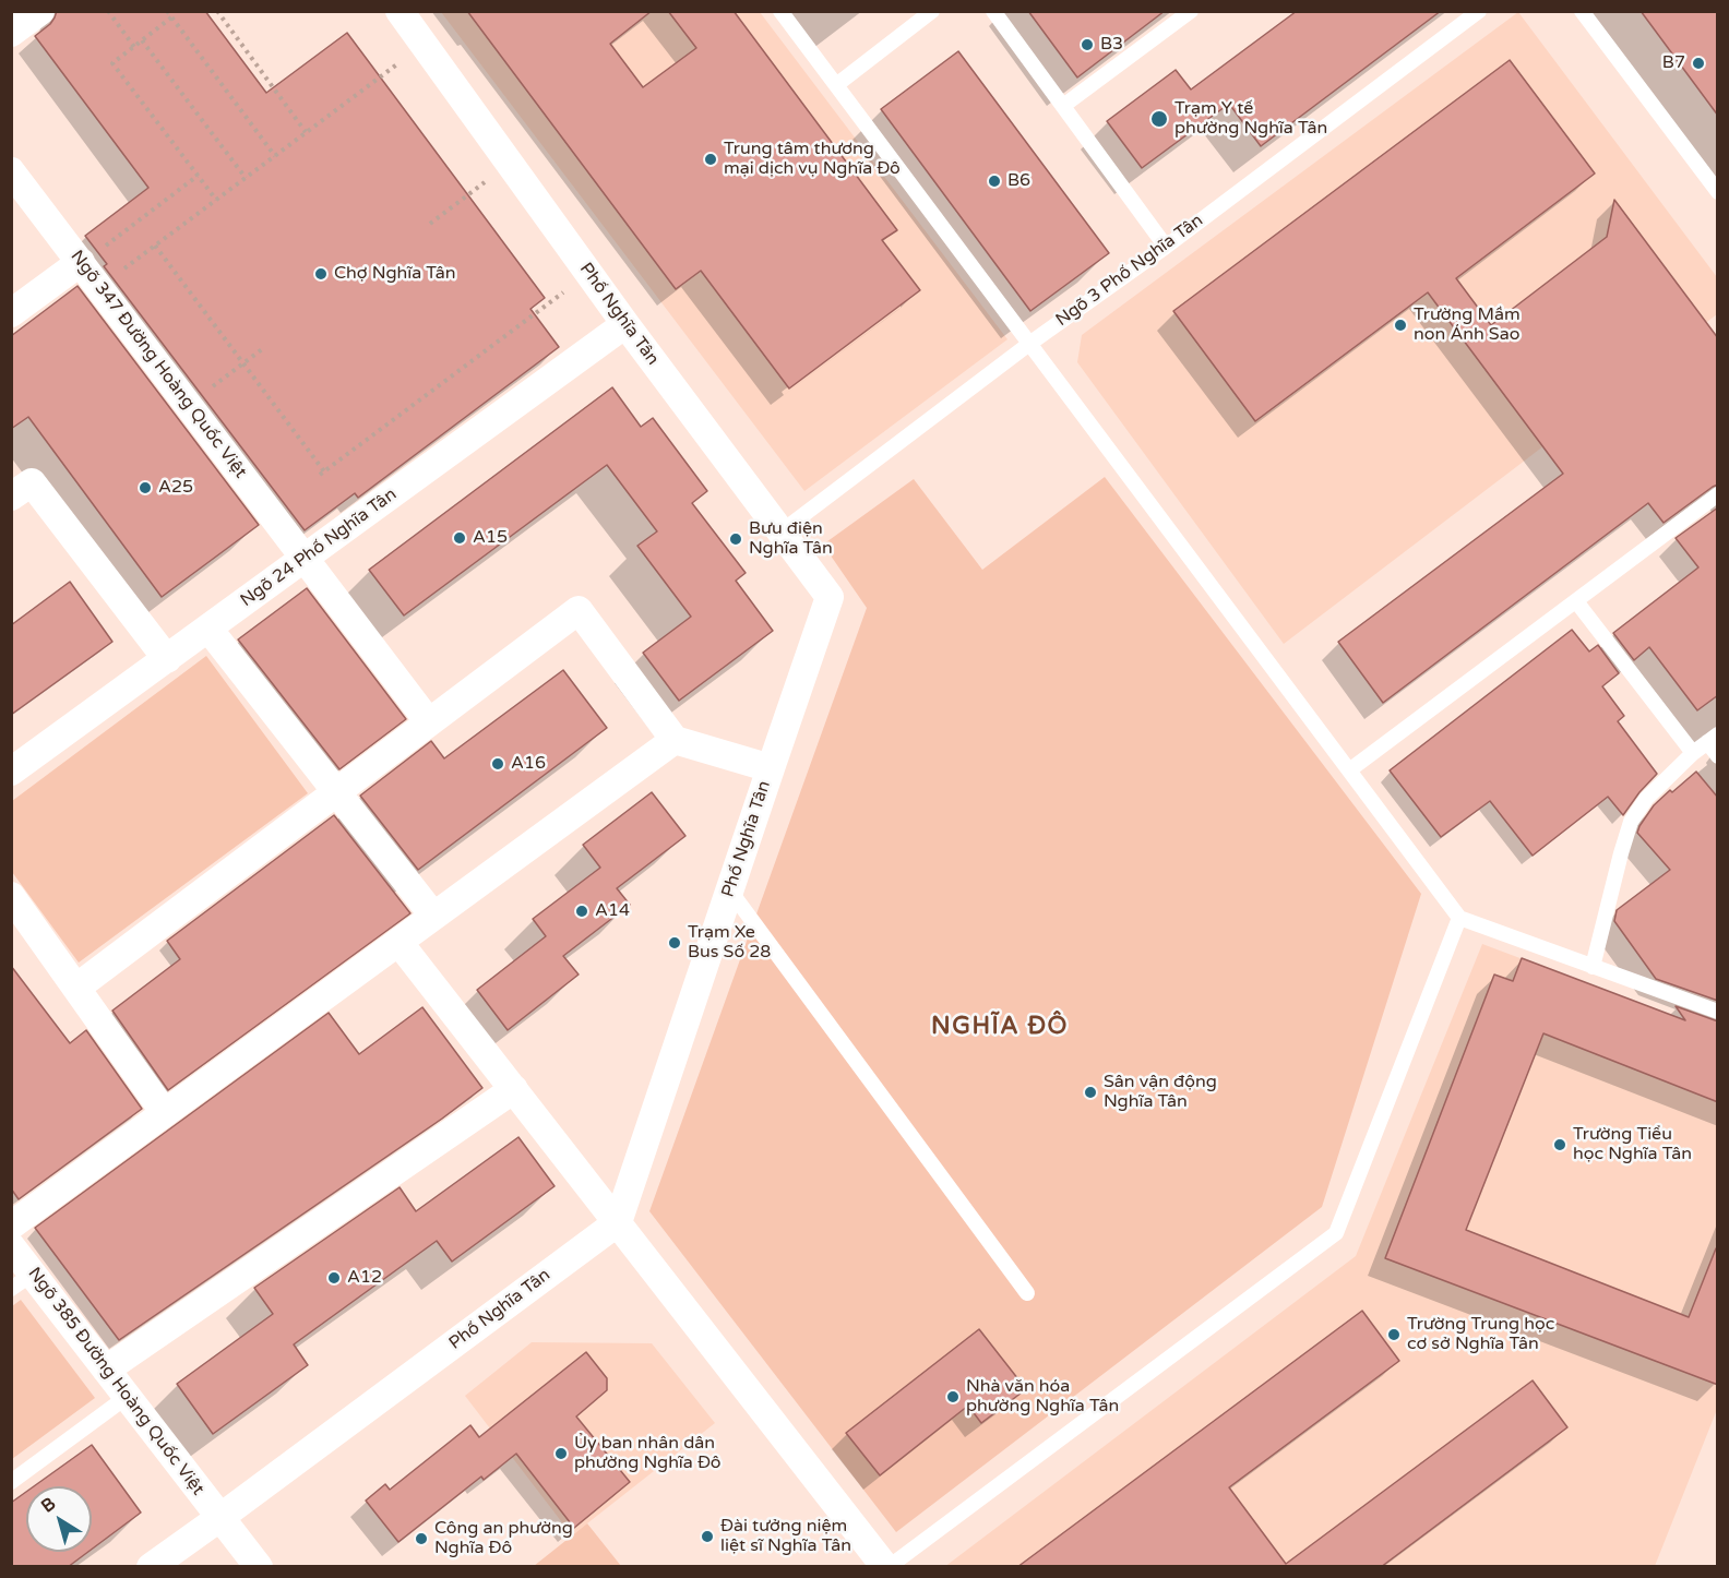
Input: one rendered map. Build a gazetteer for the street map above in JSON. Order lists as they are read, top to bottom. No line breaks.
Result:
{"streets":{"street":["Phố Nghĩa Tân","Ngõ 347 Đường Hoàng Quốc Việt","Ngõ 24 Phố Nghĩa Tân","Ngõ 385 Đường Hoàng Quốc Việt"],"lane":["Ngõ 3 Phố Nghĩa Tân"]},"crossings":[["Ngõ 3 Phố Nghĩa Tân","Phố Nghĩa Tân"],["Phố Nghĩa Tân","Ngõ 24 Phố Nghĩa Tân"],["Phố Nghĩa Tân","Ngõ 385 Đường Hoàng Quốc Việt"],["Ngõ 347 Đường Hoàng Quốc Việt","Ngõ 24 Phố Nghĩa Tân"]],"districts":["NGHĨA ĐÔ"],"places":["B3","B7","Trạm Y tế phường Nghĩa Tân","Trung tâm thương mại dịch vụ Nghĩa Đô","B6","Chợ Nghĩa Tân","Trường Mầm non Ánh Sao","A25","A15","Bưu điện Nghĩa Tân","A16","A14","Trạm Xe Bus Số 28","Sân vận động Nghĩa Tân","Trường Tiểu học Nghĩa Tân","A12","Trường Trung học cơ sở Nghĩa Tân","Nhà văn hóa phường Nghĩa Tân","Ủy ban nhân dân phường Nghĩa Đô","Đài tưởng niệm liệt sĩ Nghĩa Tân","Công an phường Nghĩa Đô"],"north":"top left"}
